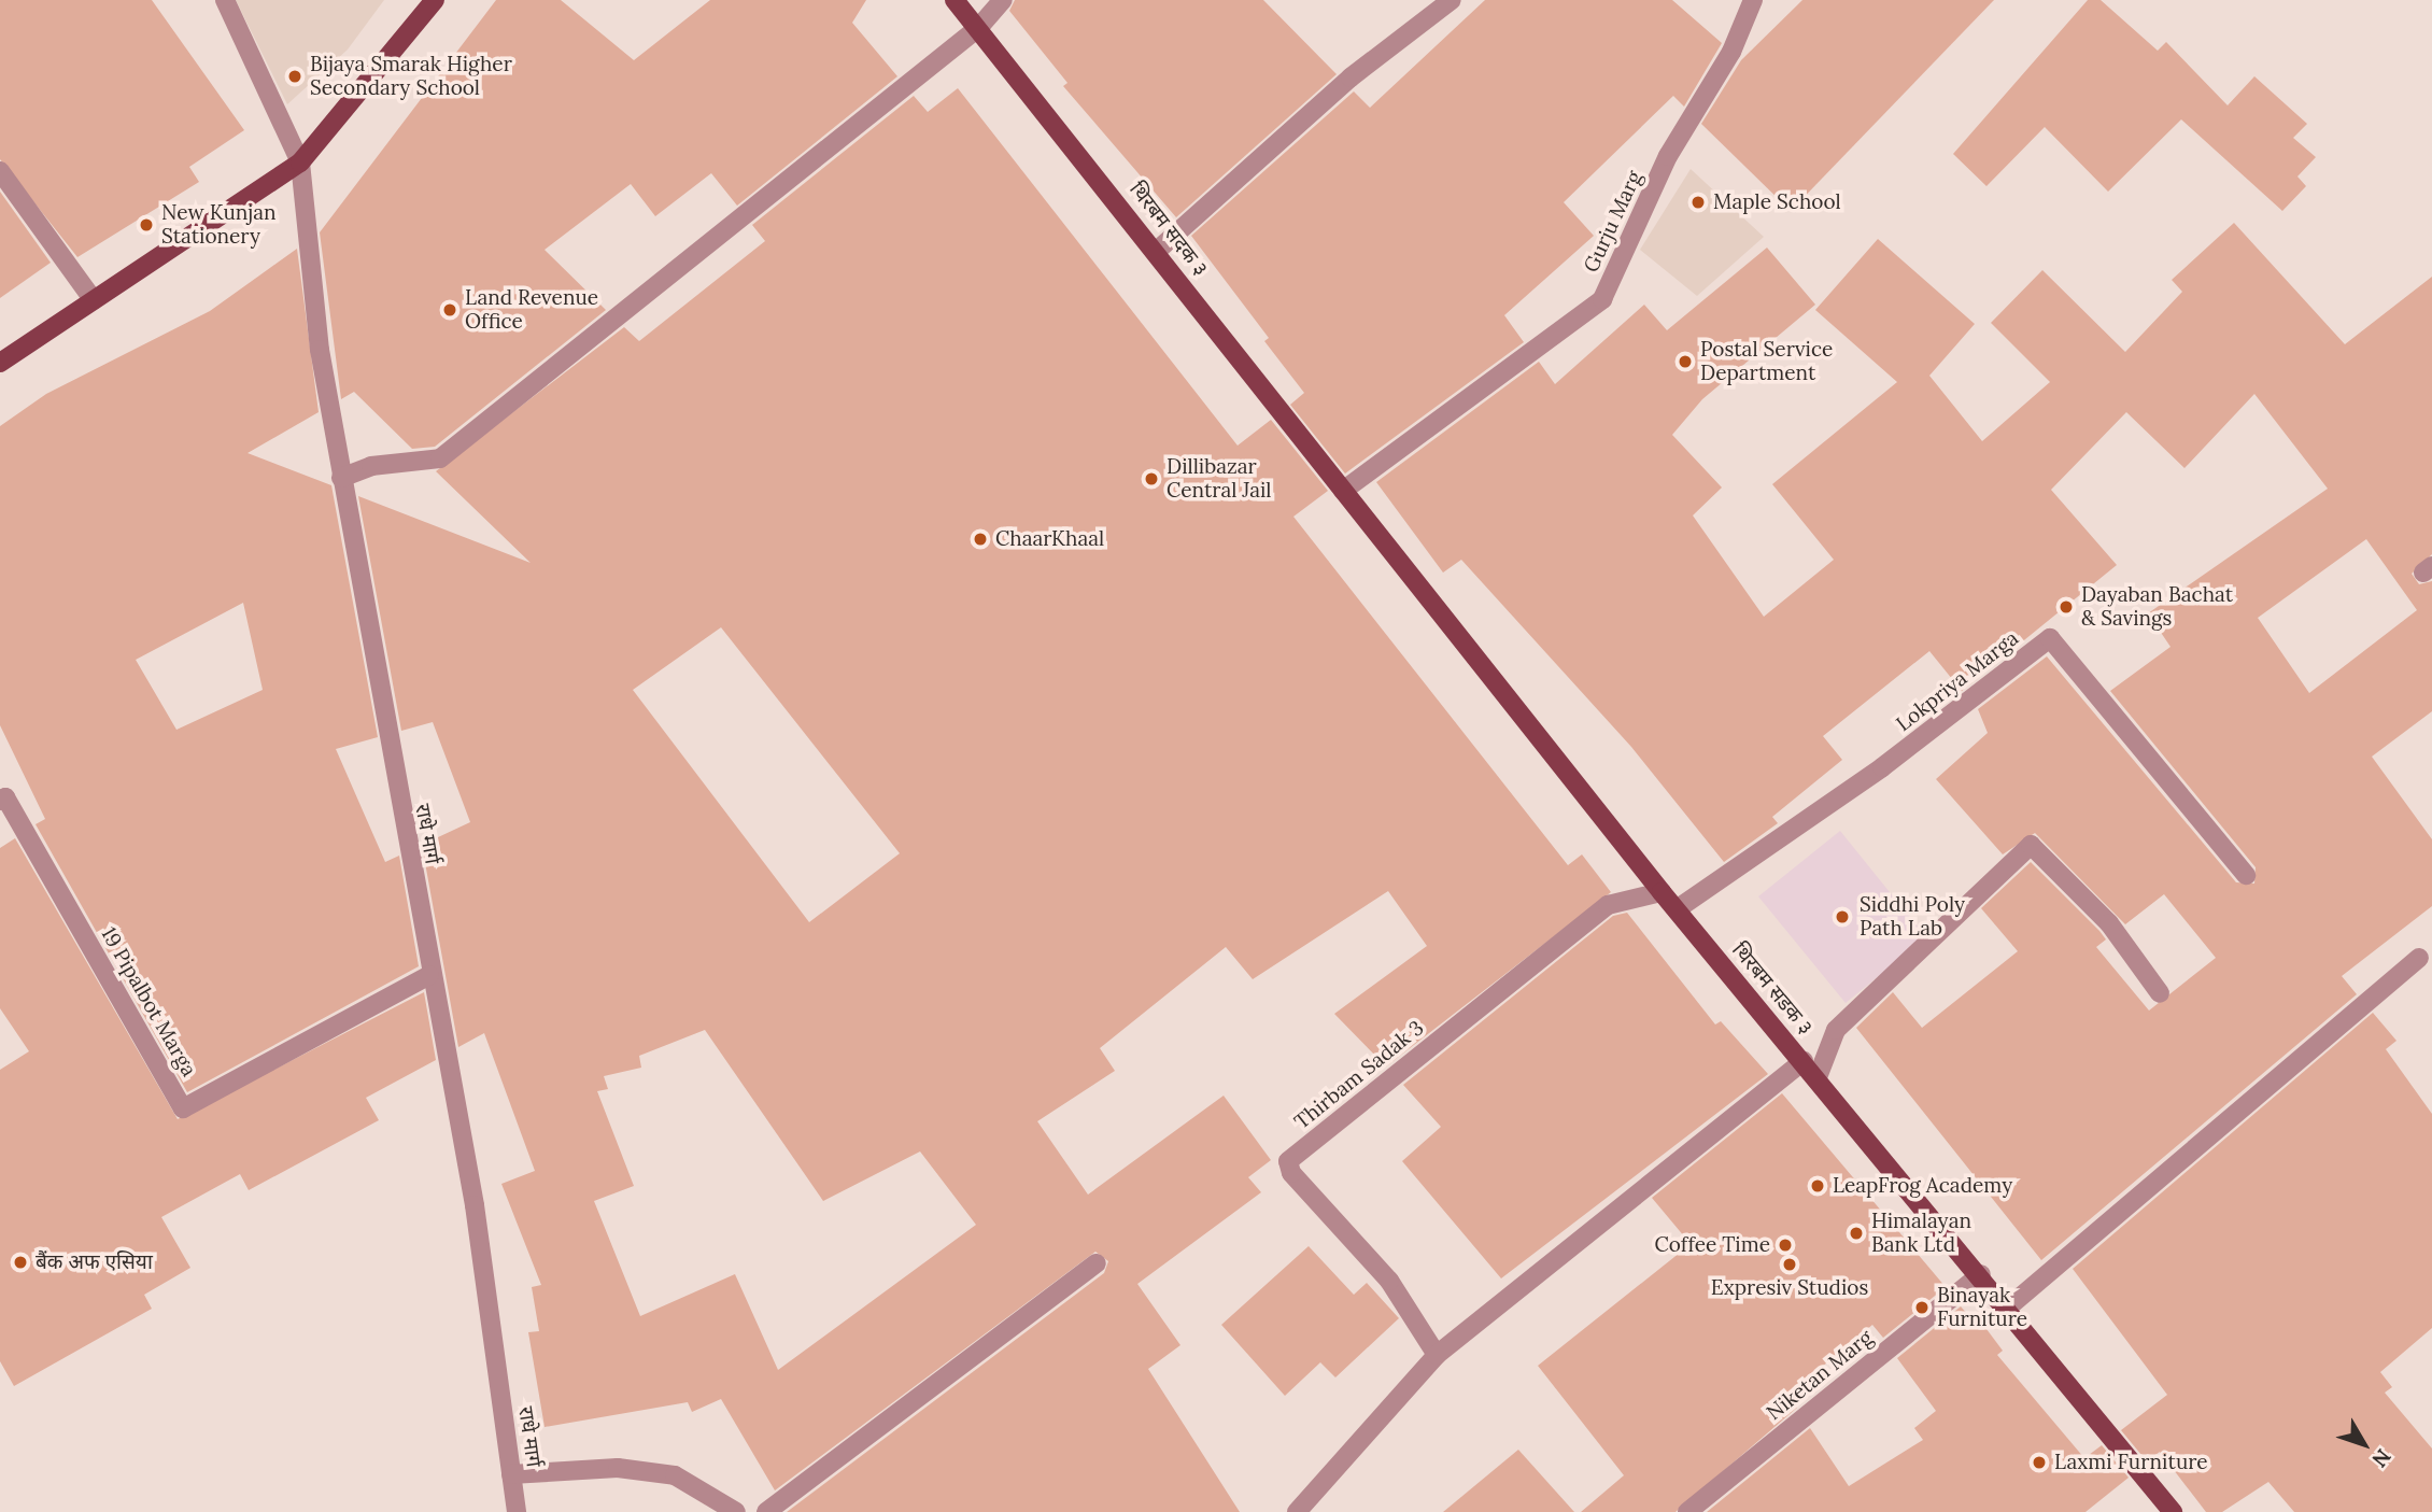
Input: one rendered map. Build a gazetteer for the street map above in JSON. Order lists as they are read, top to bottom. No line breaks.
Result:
{"streets":{"main road":["थिरबम सदक ३","थिरबम सडक ३"],"street":["Gurju Marg","Lokpriya Marga","राधे मार्ग","19 Pipalbot Marga","Thirbam Sadak 3","Niketan Marg"]},"crossings":[["Gurju Marg","थिरबम सदक ३"],["Gurju Marg","थिरबम सडक ३"],["थिरबम सदक ३","थिरबम सडक ३"],["Lokpriya Marga","थिरबम सडक ३"],["राधे मार्ग","19 Pipalbot Marga"],["थिरबम सडक ३","Thirbam Sadak 3"],["थिरबम सडक ३","Niketan Marg"]],"places":["Bijaya Smarak Higher Secondary School","Maple School","New Kunjan Stationery","Land Revenue Office","Postal Service Department","Dillibazar Central Jail","ChaarKhaal","Dayaban Bachat & Savings","Siddhi Poly Path Lab","LeapFrog Academy","Himalayan Bank Ltd","Coffee Time","बैंक अफ एसिया","Expresiv Studios","Binayak Furniture","Laxmi Furniture"],"north":"bottom right"}
